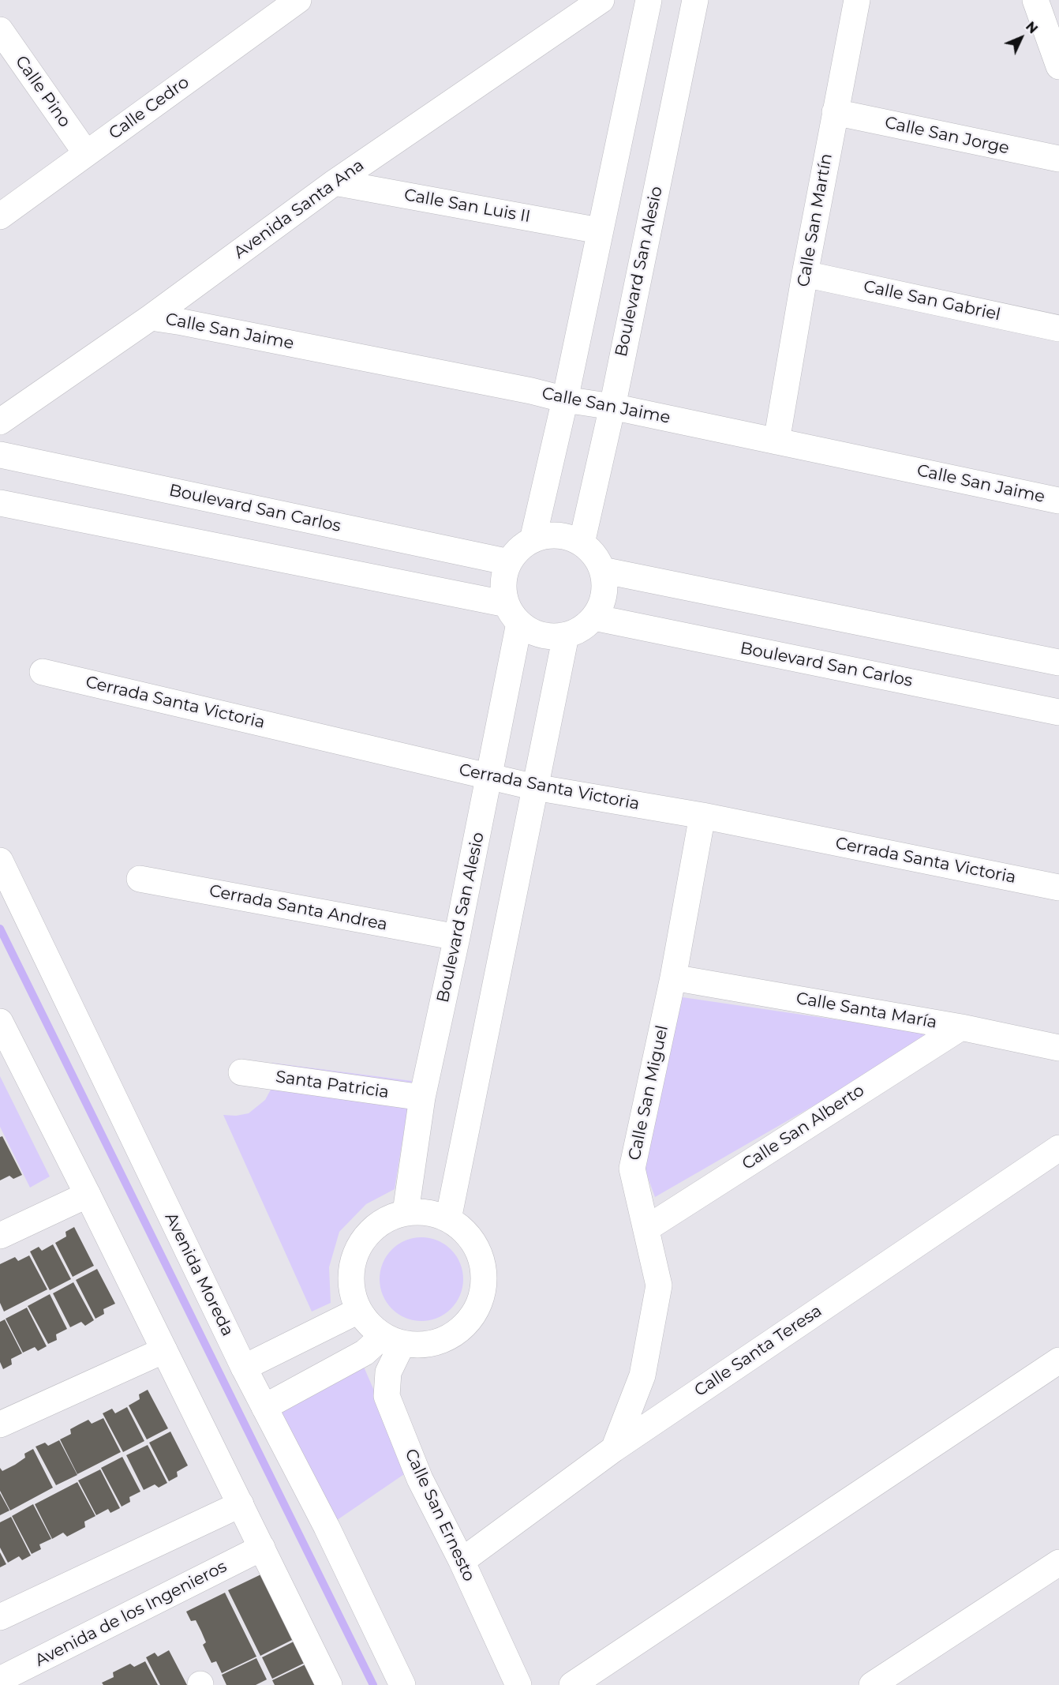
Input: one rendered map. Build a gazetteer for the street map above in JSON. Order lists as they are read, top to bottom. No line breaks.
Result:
{"streets":{"street":["Calle Pino","Calle Cedro","Calle San Jorge","Calle San Luis II","Avenida Santa Ana","Calle San Martín","Boulevard San Alesio","Calle San Gabriel","Calle San Jaime","Boulevard San Carlos","Cerrada Santa Victoria","Cerrada Santa Andrea","Calle Santa María","Santa Patricia","Calle San Miguel","Calle San Alberto","Avenida Moreda","Calle Santa Teresa","Calle San Ernesto","Avenida de los Ingenieros"]},"crossings":[["Calle Pino","Calle Cedro"],["Calle San Jorge","Calle San Martín"],["Calle San Luis II","Avenida Santa Ana"],["Avenida Santa Ana","Calle San Jaime"],["Calle San Martín","Calle San Gabriel"],["Calle San Martín","Calle San Jaime"],["Boulevard San Alesio","Calle San Jaime"],["Boulevard San Alesio","Boulevard San Carlos"],["Boulevard San Alesio","Cerrada Santa Victoria"],["Boulevard San Alesio","Cerrada Santa Andrea"],["Boulevard San Alesio","Santa Patricia"],["Boulevard San Alesio","Calle San Ernesto"],["Cerrada Santa Victoria","Calle San Miguel"],["Calle Santa María","Calle San Miguel"],["Calle Santa María","Calle San Alberto"],["Calle San Miguel","Calle San Alberto"],["Calle San Miguel","Calle Santa Teresa"],["Calle Santa Teresa","Calle San Ernesto"]],"north":"top right"}
